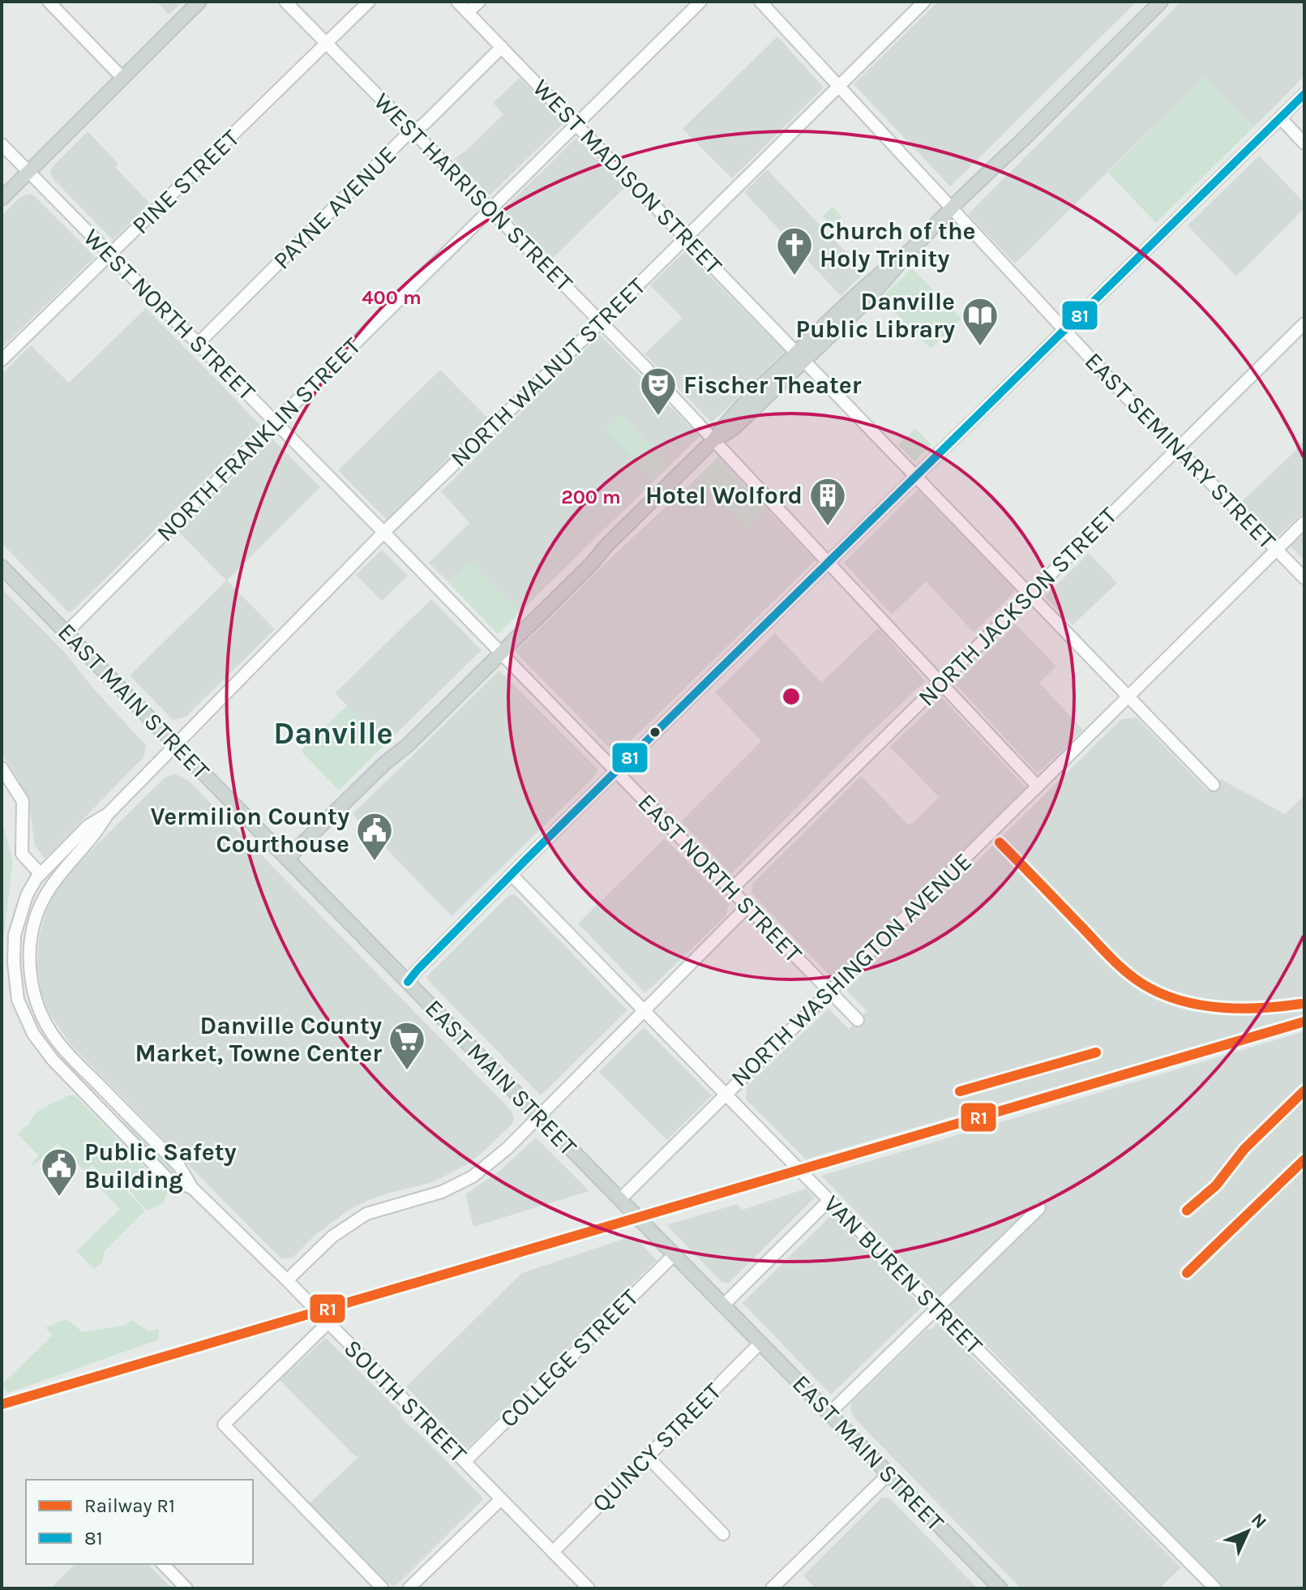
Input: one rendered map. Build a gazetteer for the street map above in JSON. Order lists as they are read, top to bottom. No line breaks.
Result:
{"streets":{"main road":["EAST MAIN STREET"],"street":["WEST MADISON STREET","PINE STREET","WEST HARRISON STREET","PAYNE AVENUE","WEST NORTH STREET","NORTH WALNUT STREET","NORTH FRANKLIN STREET","EAST SEMINARY STREET","NORTH JACKSON STREET","EAST NORTH STREET","NORTH WASHINGTON AVENUE","VAN BUREN STREET","COLLEGE STREET","SOUTH STREET","QUINCY STREET"]},"crossings":[["WEST MADISON STREET","PAYNE AVENUE"],["WEST MADISON STREET","NORTH WALNUT STREET"],["WEST MADISON STREET","NORTH FRANKLIN STREET"],["WEST MADISON STREET","NORTH JACKSON STREET"],["WEST MADISON STREET","NORTH WASHINGTON AVENUE"],["PINE STREET","WEST HARRISON STREET"],["PINE STREET","WEST NORTH STREET"],["WEST HARRISON STREET","PAYNE AVENUE"],["WEST HARRISON STREET","NORTH WALNUT STREET"],["WEST HARRISON STREET","NORTH FRANKLIN STREET"],["WEST HARRISON STREET","NORTH JACKSON STREET"],["WEST HARRISON STREET","NORTH WASHINGTON AVENUE"],["PAYNE AVENUE","WEST NORTH STREET"],["WEST NORTH STREET","NORTH WALNUT STREET"],["WEST NORTH STREET","NORTH FRANKLIN STREET"],["WEST NORTH STREET","EAST NORTH STREET"],["NORTH WALNUT STREET","EAST SEMINARY STREET"],["NORTH WALNUT STREET","EAST MAIN STREET"],["NORTH WALNUT STREET","SOUTH STREET"],["NORTH FRANKLIN STREET","EAST MAIN STREET"],["EAST SEMINARY STREET","NORTH JACKSON STREET"],["EAST SEMINARY STREET","NORTH WASHINGTON AVENUE"],["NORTH JACKSON STREET","EAST NORTH STREET"],["EAST MAIN STREET","NORTH WASHINGTON AVENUE"],["EAST MAIN STREET","COLLEGE STREET"],["EAST MAIN STREET","QUINCY STREET"],["EAST NORTH STREET","NORTH WASHINGTON AVENUE"],["NORTH WASHINGTON AVENUE","VAN BUREN STREET"],["COLLEGE STREET","SOUTH STREET"],["SOUTH STREET","QUINCY STREET"]],"districts":["Danville"],"places":{"church":["Church of the Holy Trinity"],"library":["Danville Public Library"],"theatre":["Fischer Theater"],"building":["Hotel Wolford"],"public building":["Vermilion County Courthouse","Public Safety Building"],"supermarket":["Danville County Market, Towne Center"]},"lines":["transit line 81","rail line R1"],"legend":["Railway R1","81"],"north":"top right","rings":["400 m","200 m"]}
